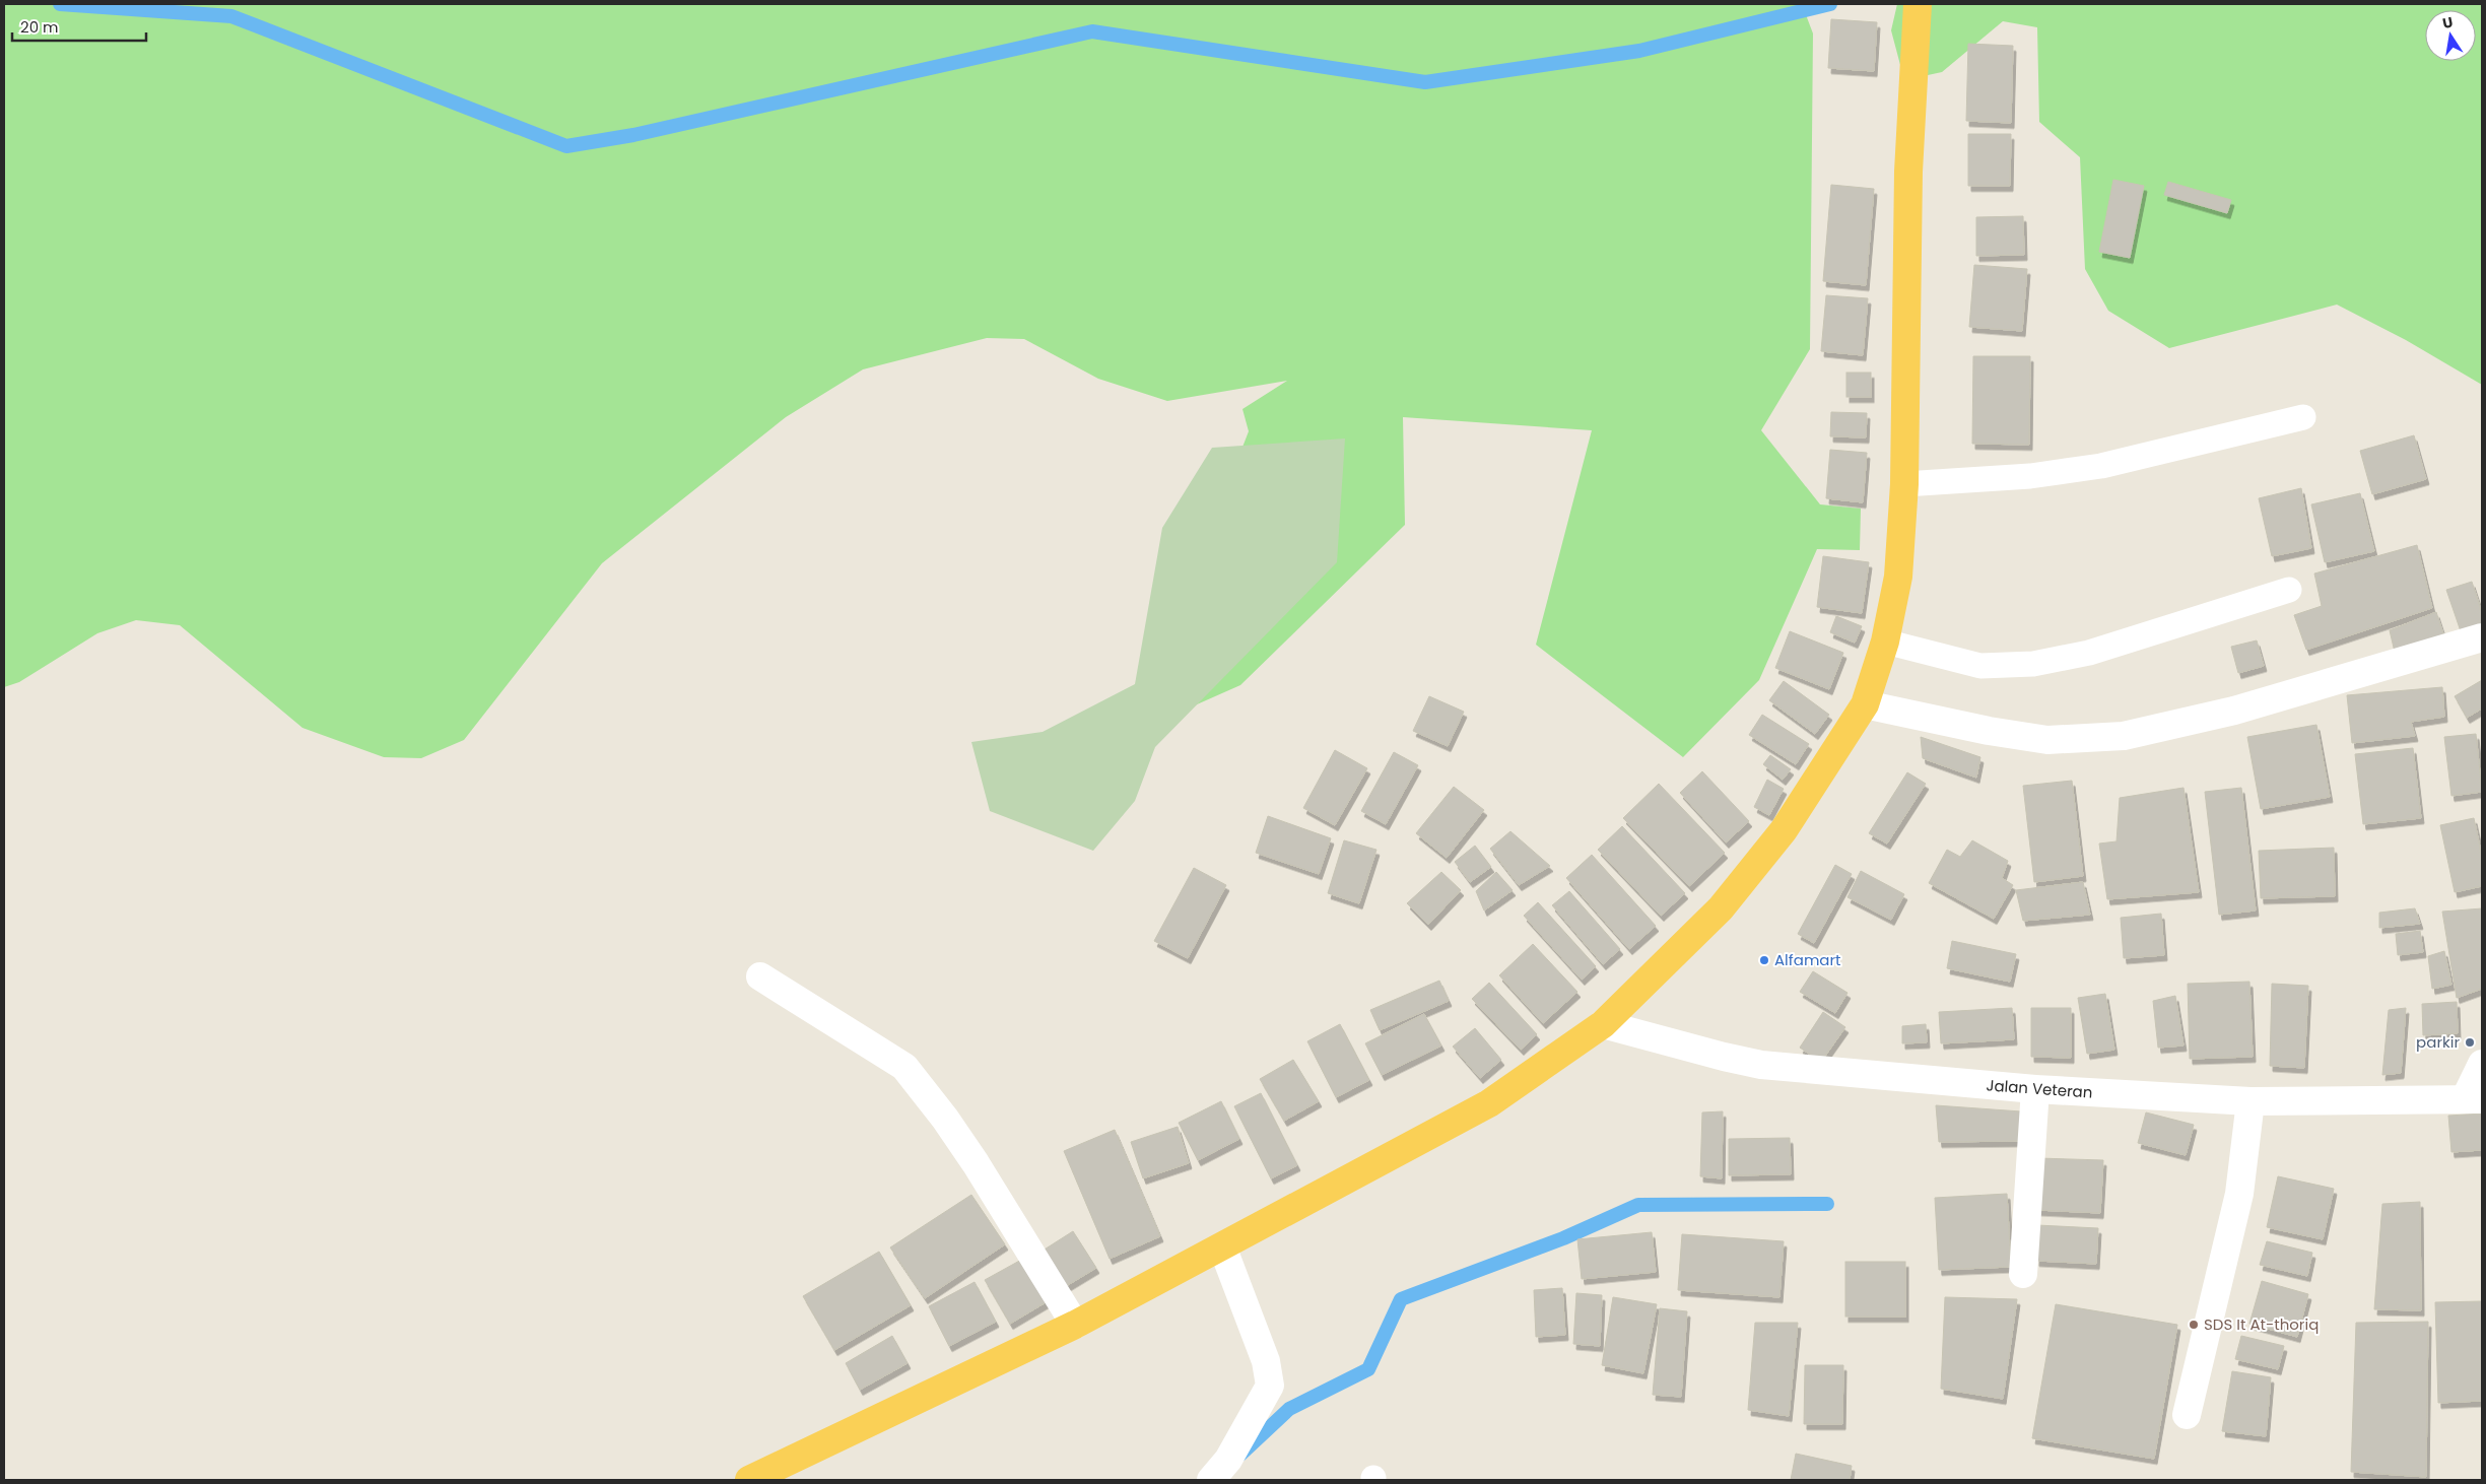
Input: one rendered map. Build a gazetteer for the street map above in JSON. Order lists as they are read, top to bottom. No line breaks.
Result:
{"streets":{"street":["Jalan Veteran"]},"places":["Alfamart","parkir","SDS It At-thoriq"],"scale_bar":"20 m","north":"top"}
